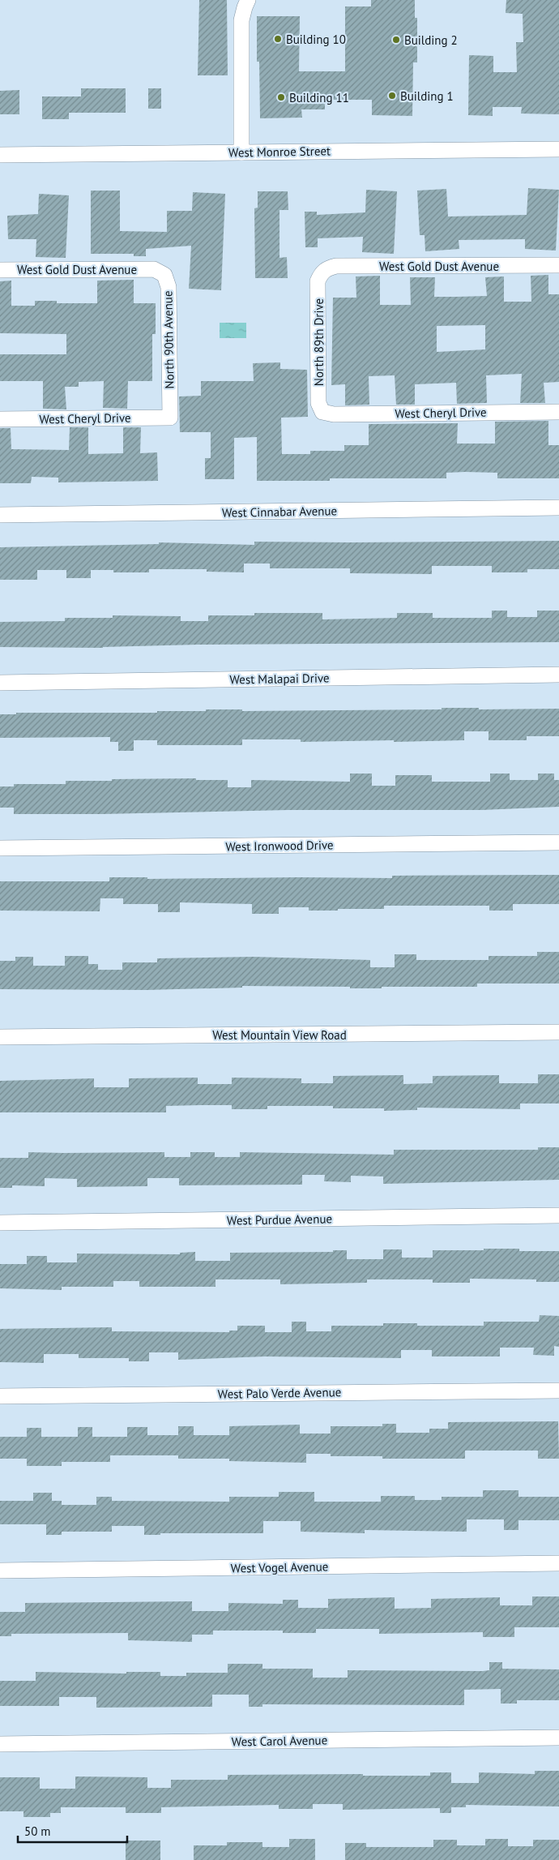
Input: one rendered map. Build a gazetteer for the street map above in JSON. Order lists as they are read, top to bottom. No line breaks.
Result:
{"streets":{"street":["West Monroe Street","West Gold Dust Avenue","North 90th Avenue","North 89th Drive","West Cheryl Drive","West Cinnabar Avenue","West Malapai Drive","West Ironwood Drive","West Mountain View Road","West Purdue Avenue","West Palo Verde Avenue","West Vogel Avenue","West Carol Avenue"]},"crossings":[["West Gold Dust Avenue","North 90th Avenue"],["West Gold Dust Avenue","North 89th Drive"],["North 90th Avenue","West Cheryl Drive"],["North 89th Drive","West Cheryl Drive"]],"places":["Building 10","Building 2","Building 1","Building 11"],"scale_bar":"50 m"}
